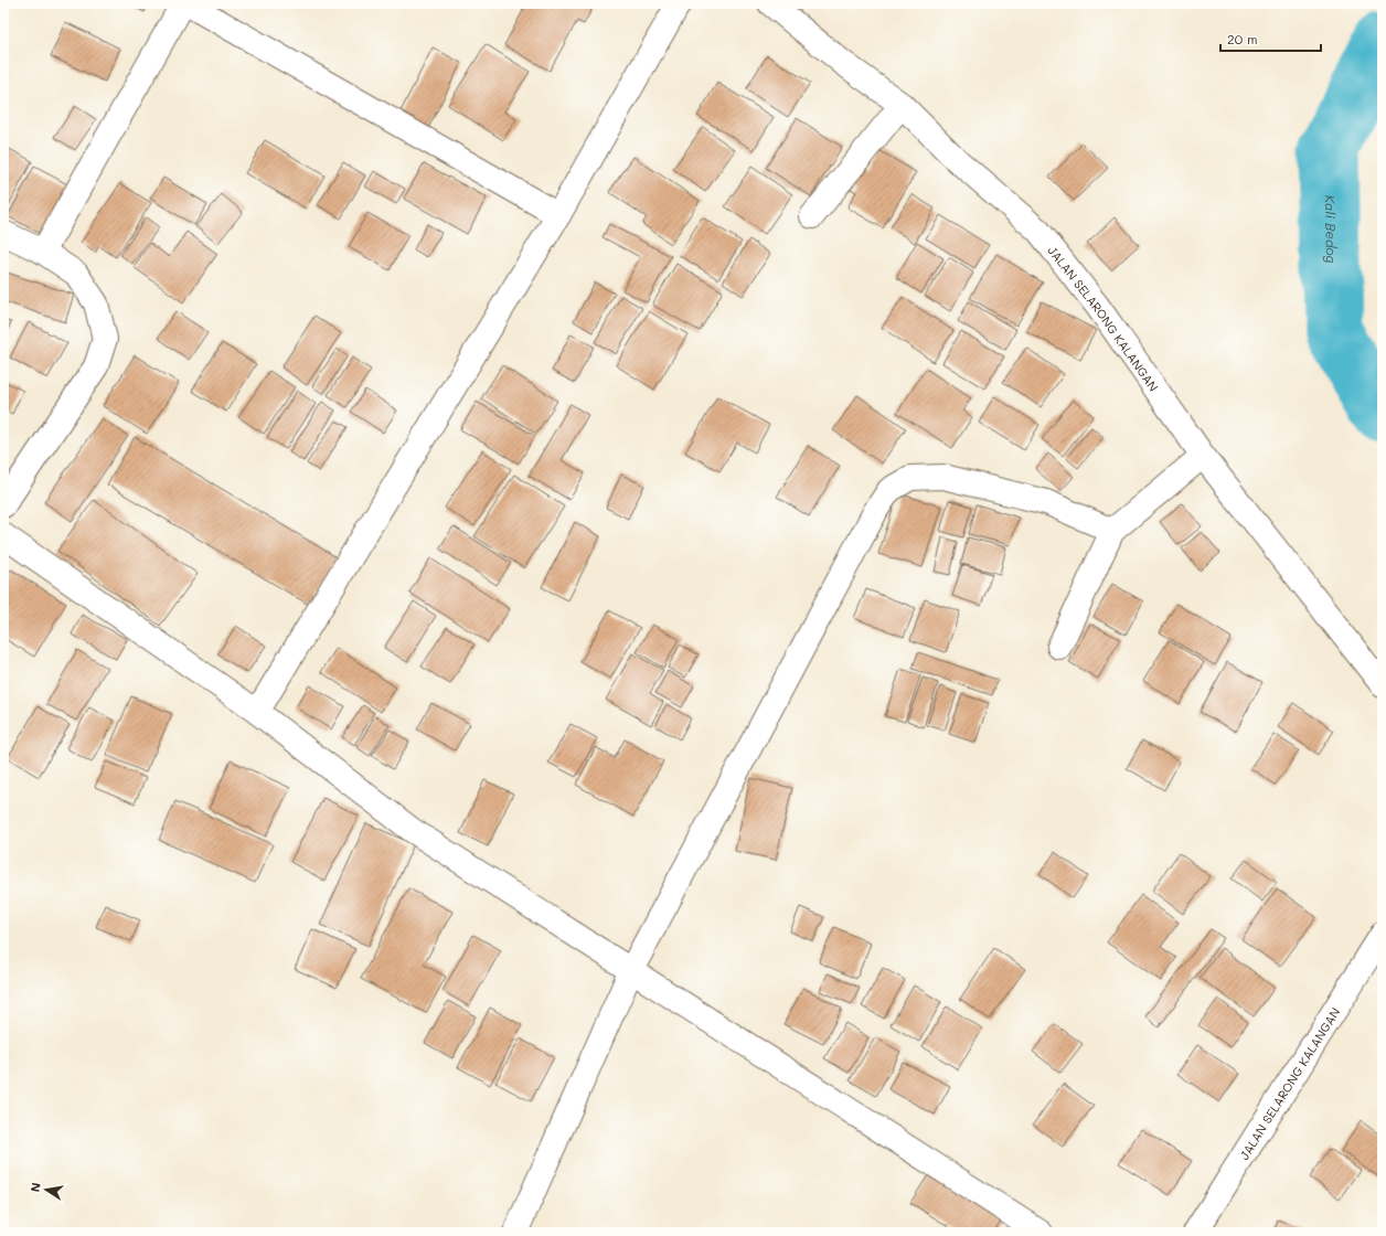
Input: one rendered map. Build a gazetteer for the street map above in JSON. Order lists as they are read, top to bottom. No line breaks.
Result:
{"streets":{"street":["JALAN SELARONG KALANGAN"]},"water":["Kali Bedog"],"scale_bar":"20 m","north":"left"}
